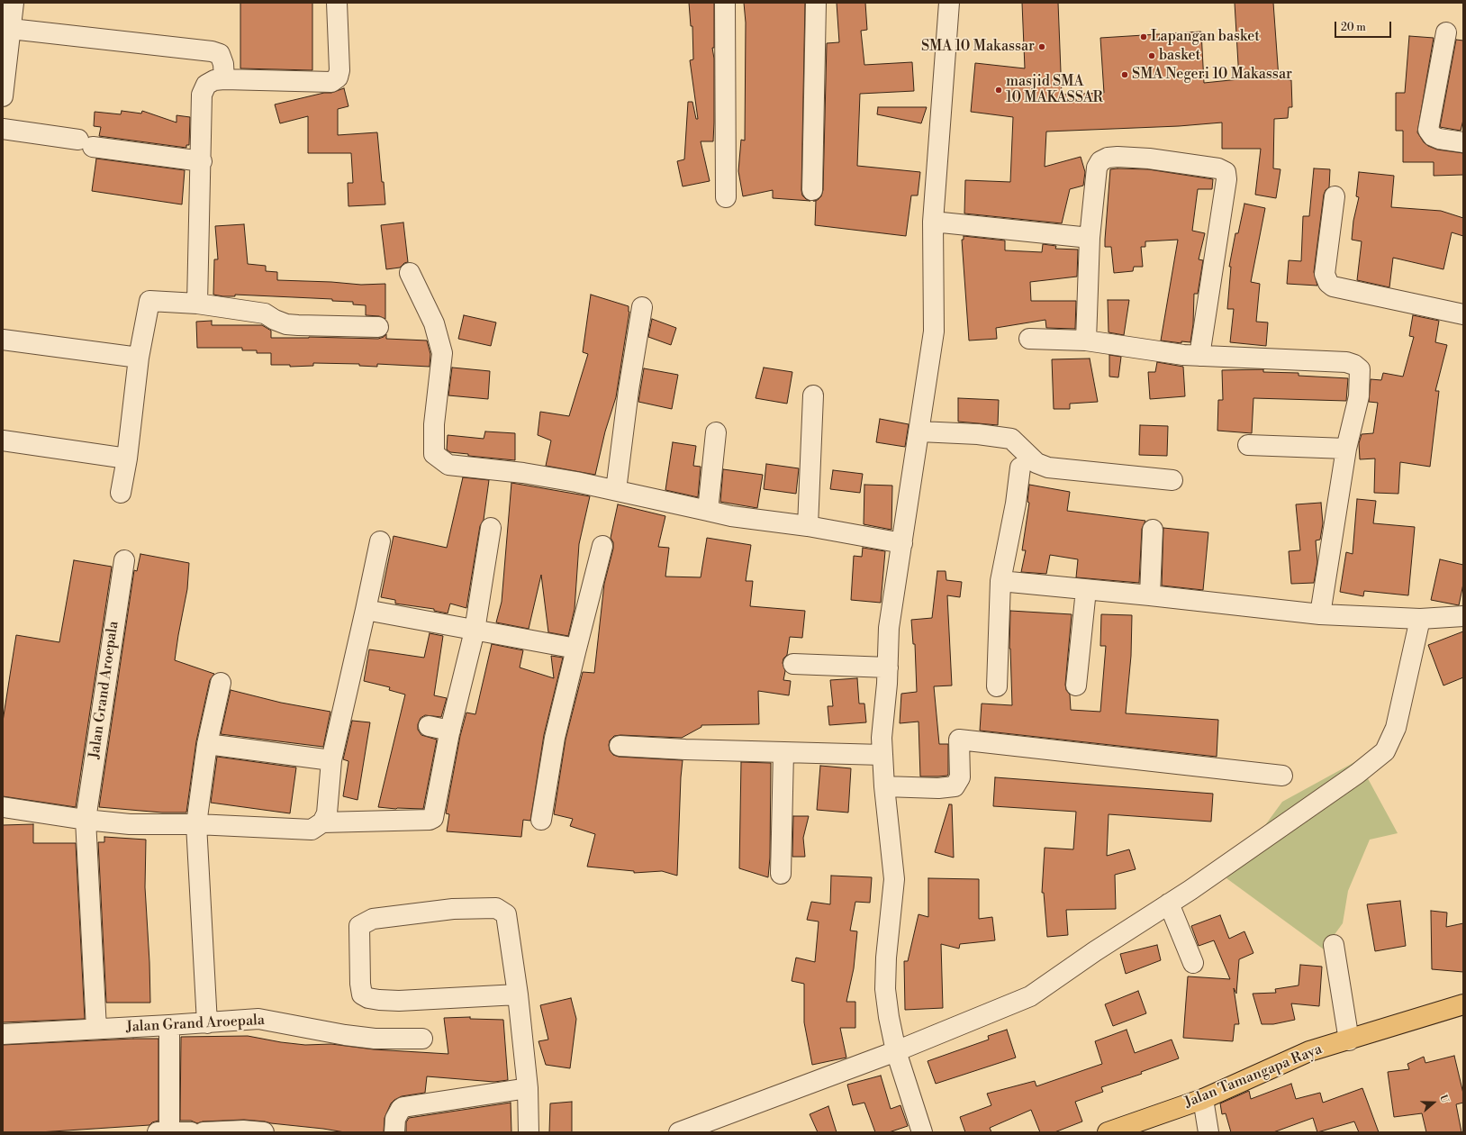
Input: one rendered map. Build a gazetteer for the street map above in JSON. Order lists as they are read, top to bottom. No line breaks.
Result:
{"streets":{"main road":["Jalan Tamangapa Raya"],"street":["Jalan Grand Aroepala"]},"places":["Lapangan basket","SMA 10 Makassar","basket","SMA Negeri 10 Makassar","masjid SMA 10 MAKASSAR"],"scale_bar":"20 m","north":"right"}
